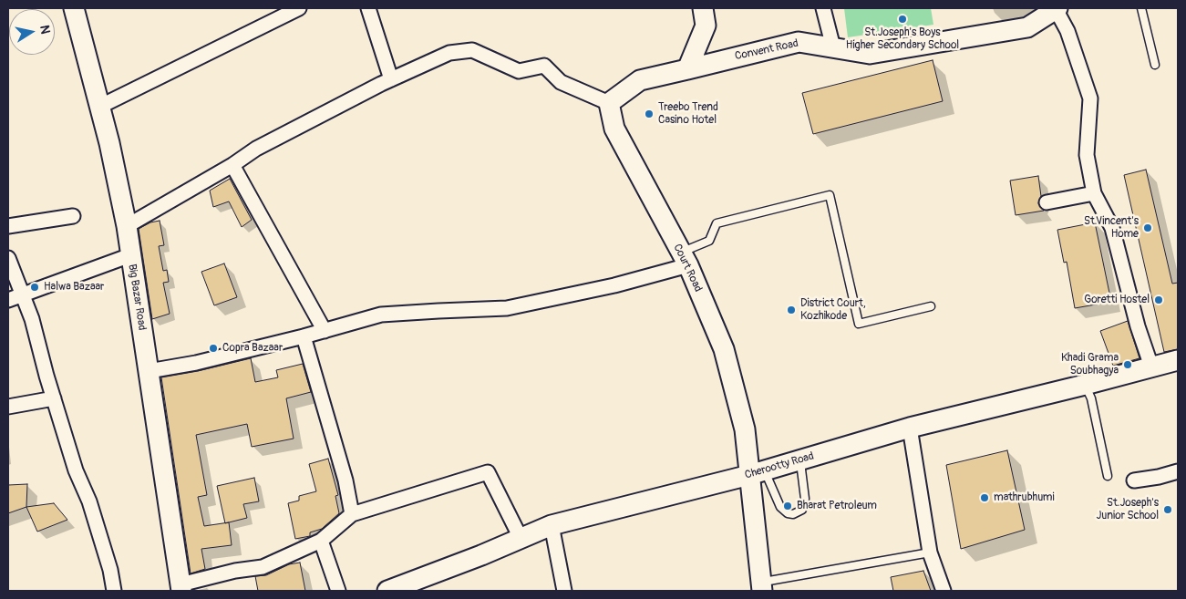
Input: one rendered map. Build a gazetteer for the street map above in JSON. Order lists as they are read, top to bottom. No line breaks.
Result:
{"streets":{"street":["Convent Road","Court Road","Big Bazar Road","Cherootty Road"]},"crossings":[["Court Road","Cherootty Road"]],"places":["St.Joseph's Boys Higher Secondary School","Treebo Trend Casino Hotel","St.Vincent's Home","Halwa Bazaar","Goretti Hostel","District Court, Kozhikode","Copra Bazaar","Khadi Grama Soubhagya","mathrubhumi","Bharat Petroleum","St.Joseph's Junior School"],"north":"right"}
